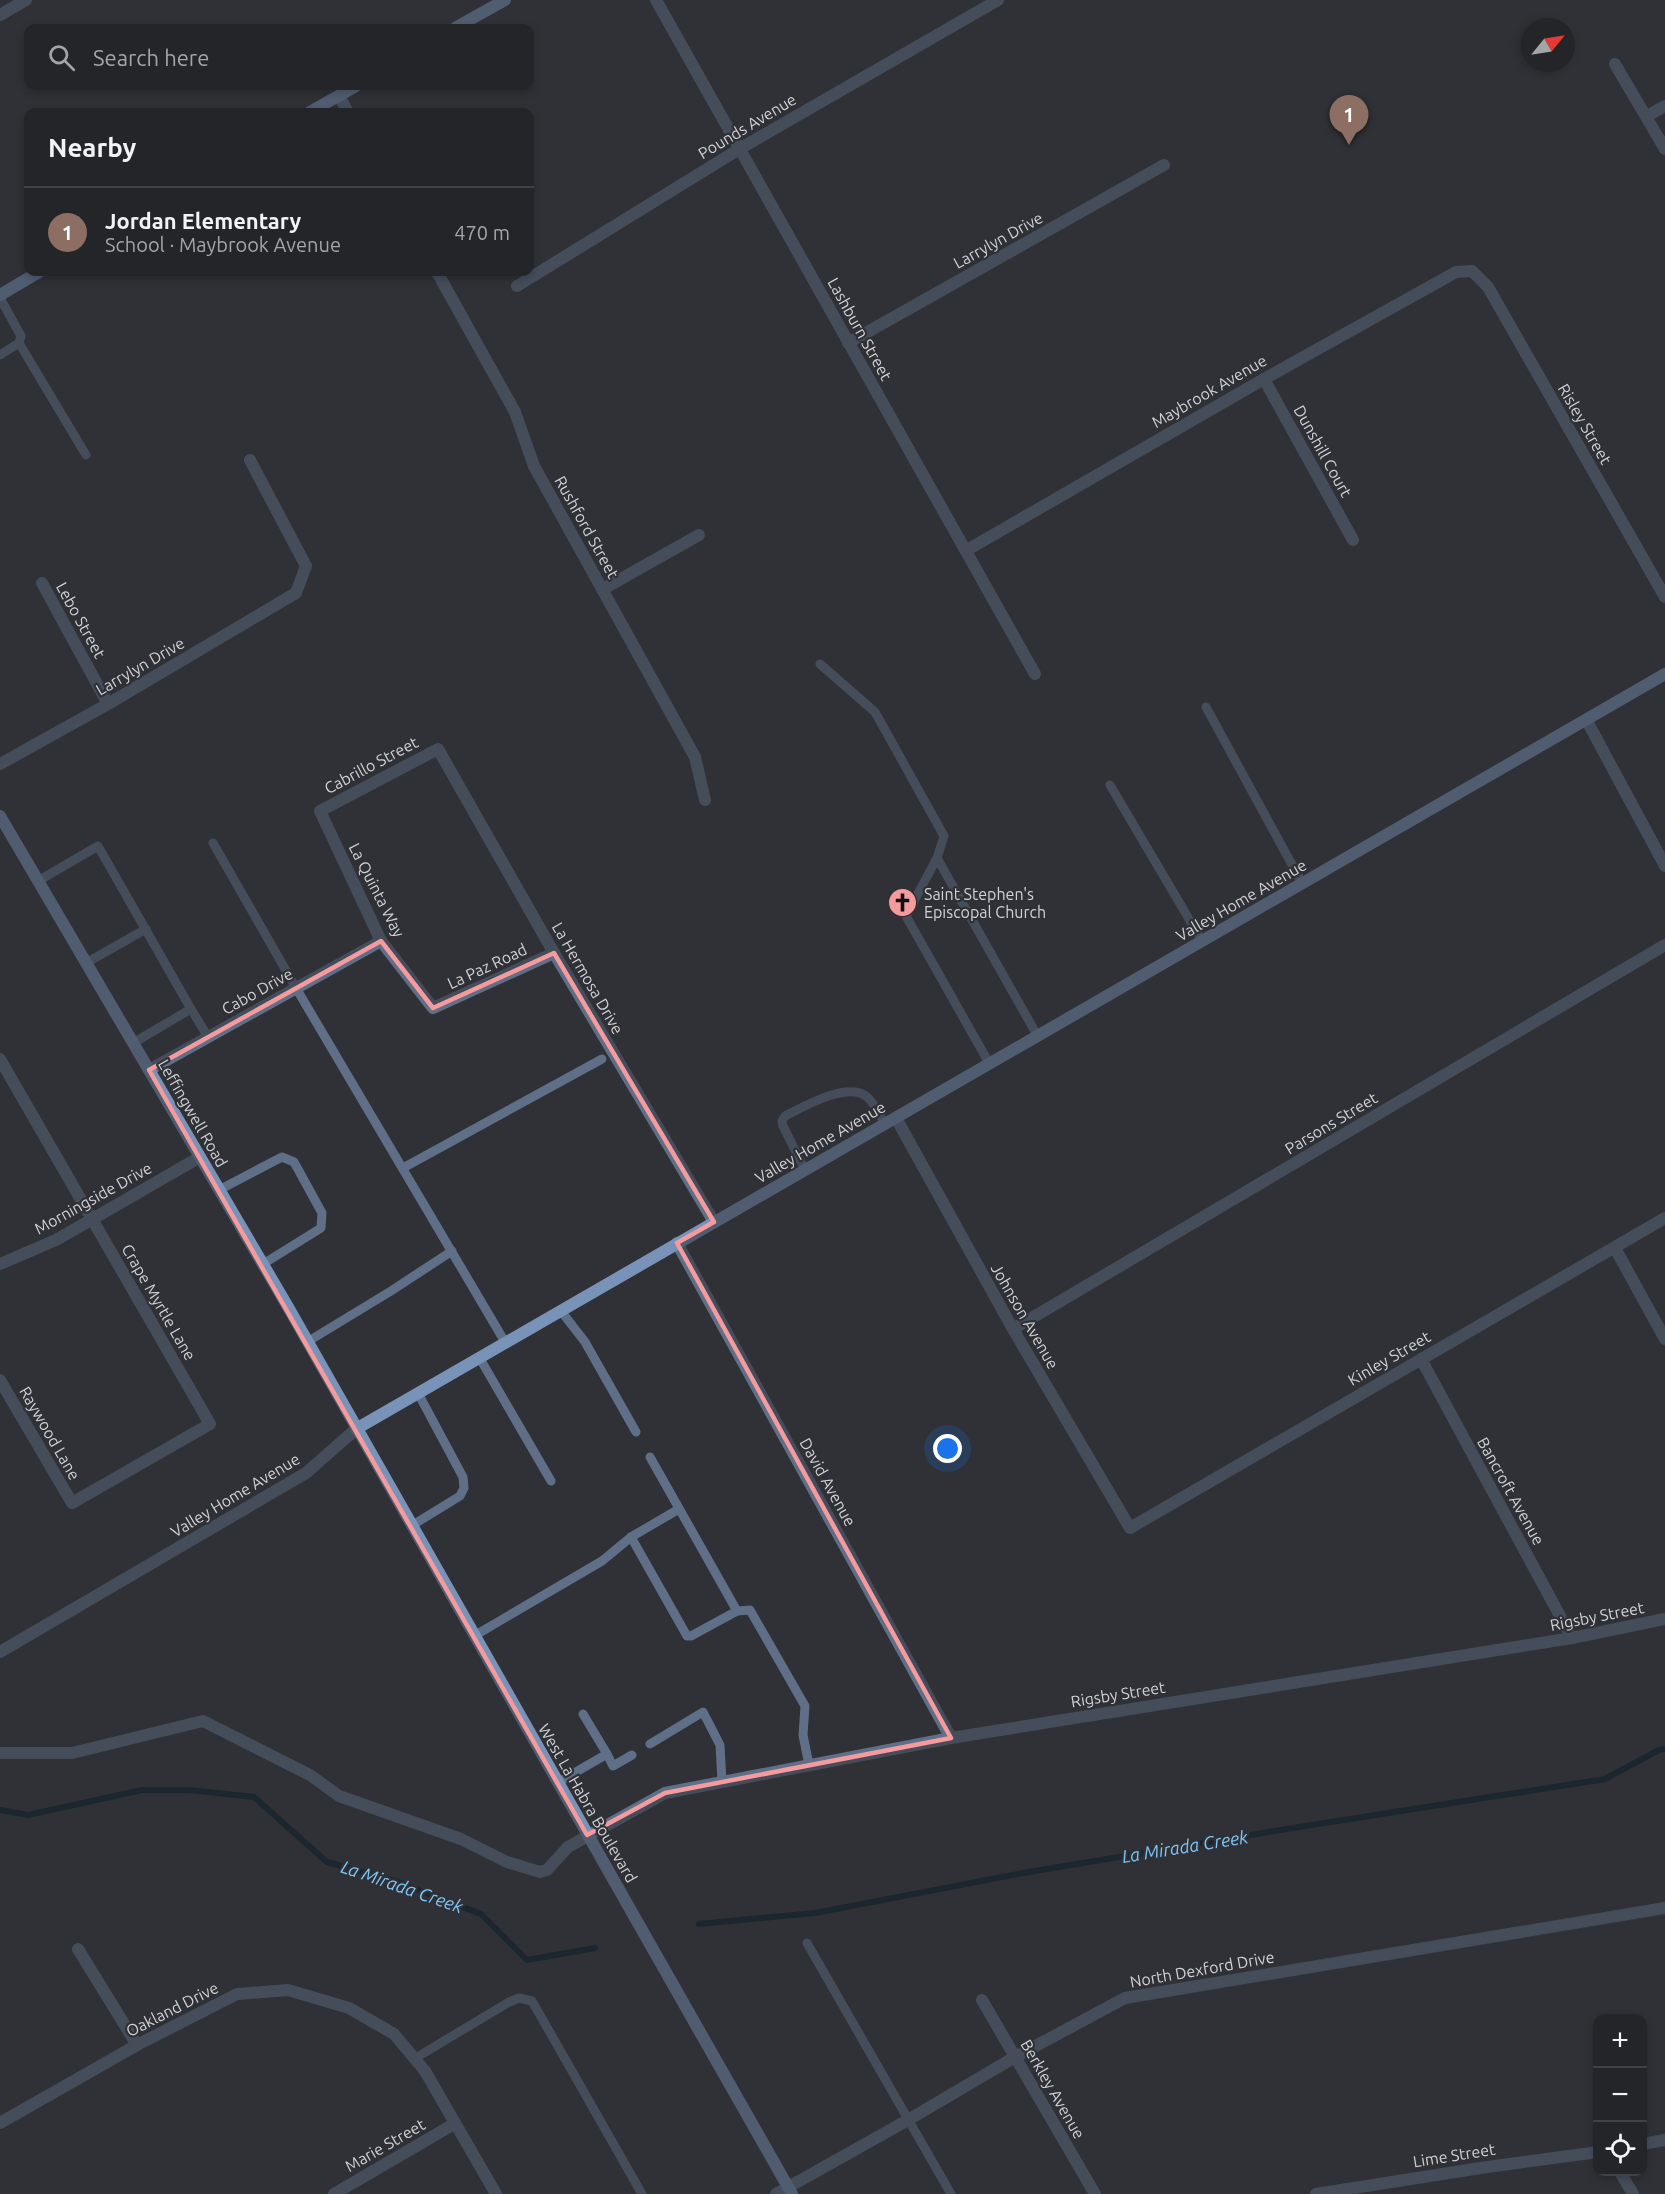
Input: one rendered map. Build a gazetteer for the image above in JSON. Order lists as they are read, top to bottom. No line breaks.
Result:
{"streets":{"street":["Pounds Avenue","Larrylyn Drive","Lashburn Street","Maybrook Avenue","Risley Street","Dunshill Court","Rushford Street","Lebo Street","Cabrillo Street","La Quinta Way","Valley Home Avenue","La Paz Road","La Hermosa Drive","Cabo Drive","Leffingwell Road","Parsons Street","Morningside Drive","Crape Myrtle Lane","Johnson Avenue","Kinley Street","Raywood Lane","David Avenue","Bancroft Avenue","Rigsby Street","West La Habra Boulevard","North Dexford Drive","Oakland Drive","Berkley Avenue","Marie Street","Lime Street"]},"crossings":[["Pounds Avenue","Lashburn Street"],["Larrylyn Drive","Lashburn Street"],["Larrylyn Drive","Lebo Street"],["Lashburn Street","Maybrook Avenue"],["Maybrook Avenue","Risley Street"],["Maybrook Avenue","Dunshill Court"],["Cabrillo Street","La Quinta Way"],["Cabrillo Street","La Hermosa Drive"],["La Quinta Way","La Paz Road"],["La Quinta Way","Cabo Drive"],["Valley Home Avenue","La Hermosa Drive"],["Valley Home Avenue","Leffingwell Road"],["Valley Home Avenue","Johnson Avenue"],["Valley Home Avenue","David Avenue"],["Valley Home Avenue","West La Habra Boulevard"],["La Paz Road","La Hermosa Drive"],["Cabo Drive","Leffingwell Road"],["Leffingwell Road","Morningside Drive"],["Leffingwell Road","West La Habra Boulevard"],["Parsons Street","Johnson Avenue"],["Morningside Drive","Crape Myrtle Lane"],["Crape Myrtle Lane","Raywood Lane"],["Johnson Avenue","Kinley Street"],["Kinley Street","Bancroft Avenue"],["David Avenue","Rigsby Street"],["Bancroft Avenue","Rigsby Street"],["Rigsby Street","West La Habra Boulevard"],["West La Habra Boulevard","North Dexford Drive"],["North Dexford Drive","Berkley Avenue"],["Oakland Drive","Marie Street"]],"water":["La Mirada Creek"],"places":{"church":["Saint Stephen's Episcopal Church"]},"north":"top right","page":{"search":"Search here","pins":"1","heading":"Nearby","list":[{"mark":"1","name":"Jordan Elementary","note":"School · Maybrook Avenue","value":"470 m"}],"map_buttons":["+","−"]}}
